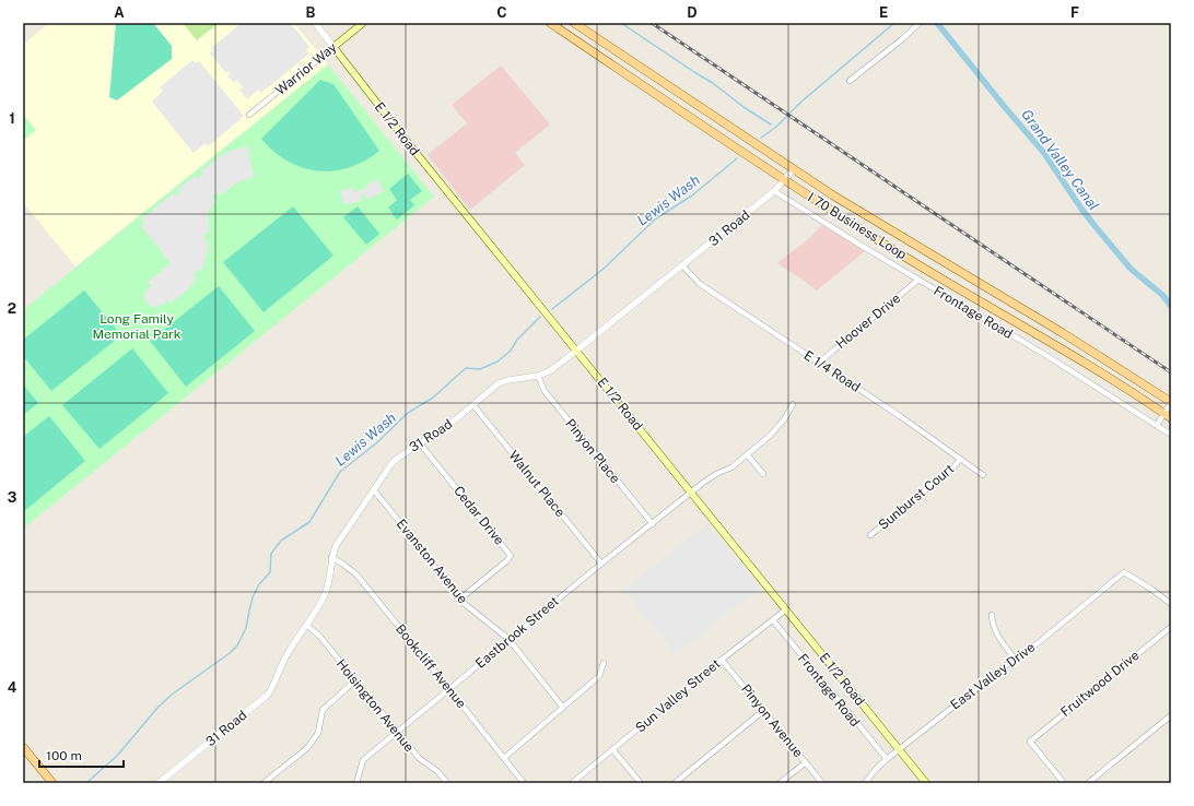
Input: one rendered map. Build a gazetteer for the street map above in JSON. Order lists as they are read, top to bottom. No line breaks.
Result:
{"streets":{"main road":["Warrior Way","E 1/2 Road","I 70 Business Loop"],"street":["31 Road","Frontage Road","Hoover Drive","E 1/4 Road","Pinyon Place","Walnut Place","Sunburst Court","Cedar Drive","Evanston Avenue","Eastbrook Street","Bookcliff Avenue","East Valley Drive","Fruitwood Drive","Sun Valley Street","Hoisington Avenue","Pinyon Avenue"]},"crossings":[["Warrior Way","E 1/2 Road"],["E 1/2 Road","31 Road"],["E 1/2 Road","Eastbrook Street"],["E 1/2 Road","East Valley Drive"],["E 1/2 Road","Sun Valley Street"],["I 70 Business Loop","31 Road"],["31 Road","Frontage Road"],["31 Road","E 1/4 Road"],["31 Road","Pinyon Place"],["31 Road","Walnut Place"],["31 Road","Cedar Drive"],["31 Road","Evanston Avenue"],["31 Road","Bookcliff Avenue"],["31 Road","Hoisington Avenue"],["Frontage Road","Hoover Drive"],["Frontage Road","East Valley Drive"],["Frontage Road","Sun Valley Street"],["Hoover Drive","E 1/4 Road"],["E 1/4 Road","Sunburst Court"],["Pinyon Place","Eastbrook Street"],["Walnut Place","Eastbrook Street"],["Cedar Drive","Evanston Avenue"],["Evanston Avenue","Eastbrook Street"],["Eastbrook Street","Bookcliff Avenue"],["Eastbrook Street","Hoisington Avenue"],["Sun Valley Street","Pinyon Avenue"]],"water":["Grand Valley Canal","Lewis Wash"],"parks":["Long Family Memorial Park"],"scale_bar":"100 m","grid":{"columns":["A","B","C","D","E","F"],"rows":["1","2","3","4"]}}
